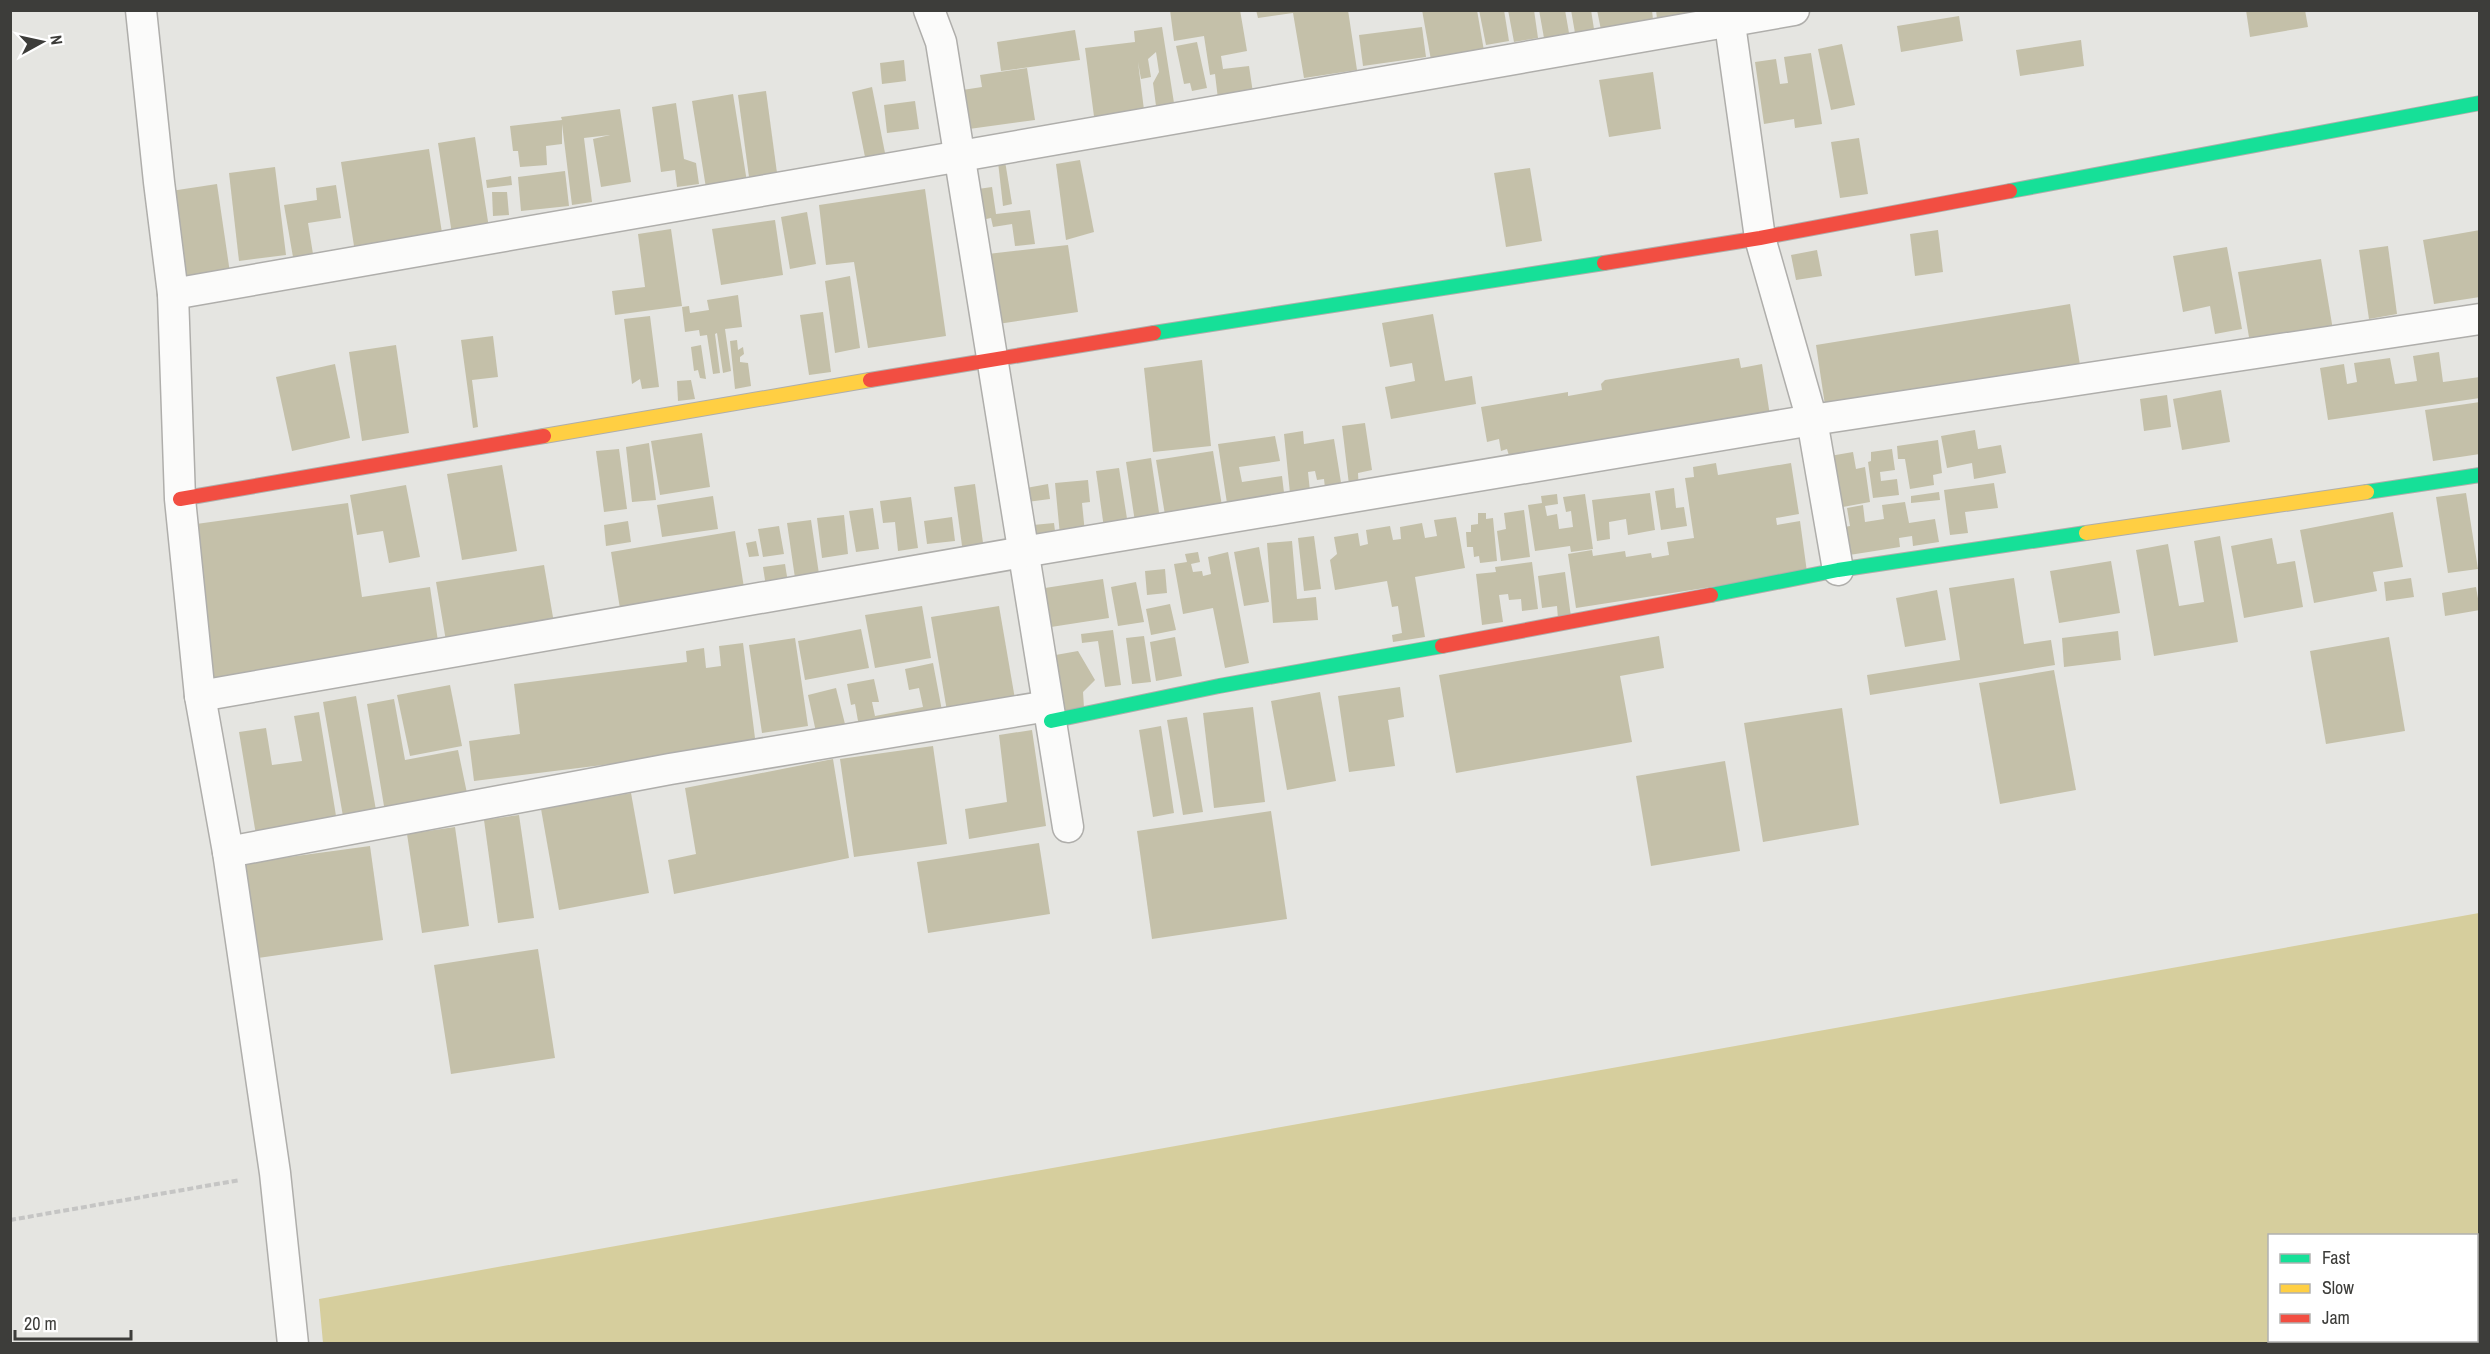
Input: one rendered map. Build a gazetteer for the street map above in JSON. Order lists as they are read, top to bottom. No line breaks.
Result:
{"legend":["Fast","Slow","Jam"],"scale_bar":"20 m","north":"right"}
